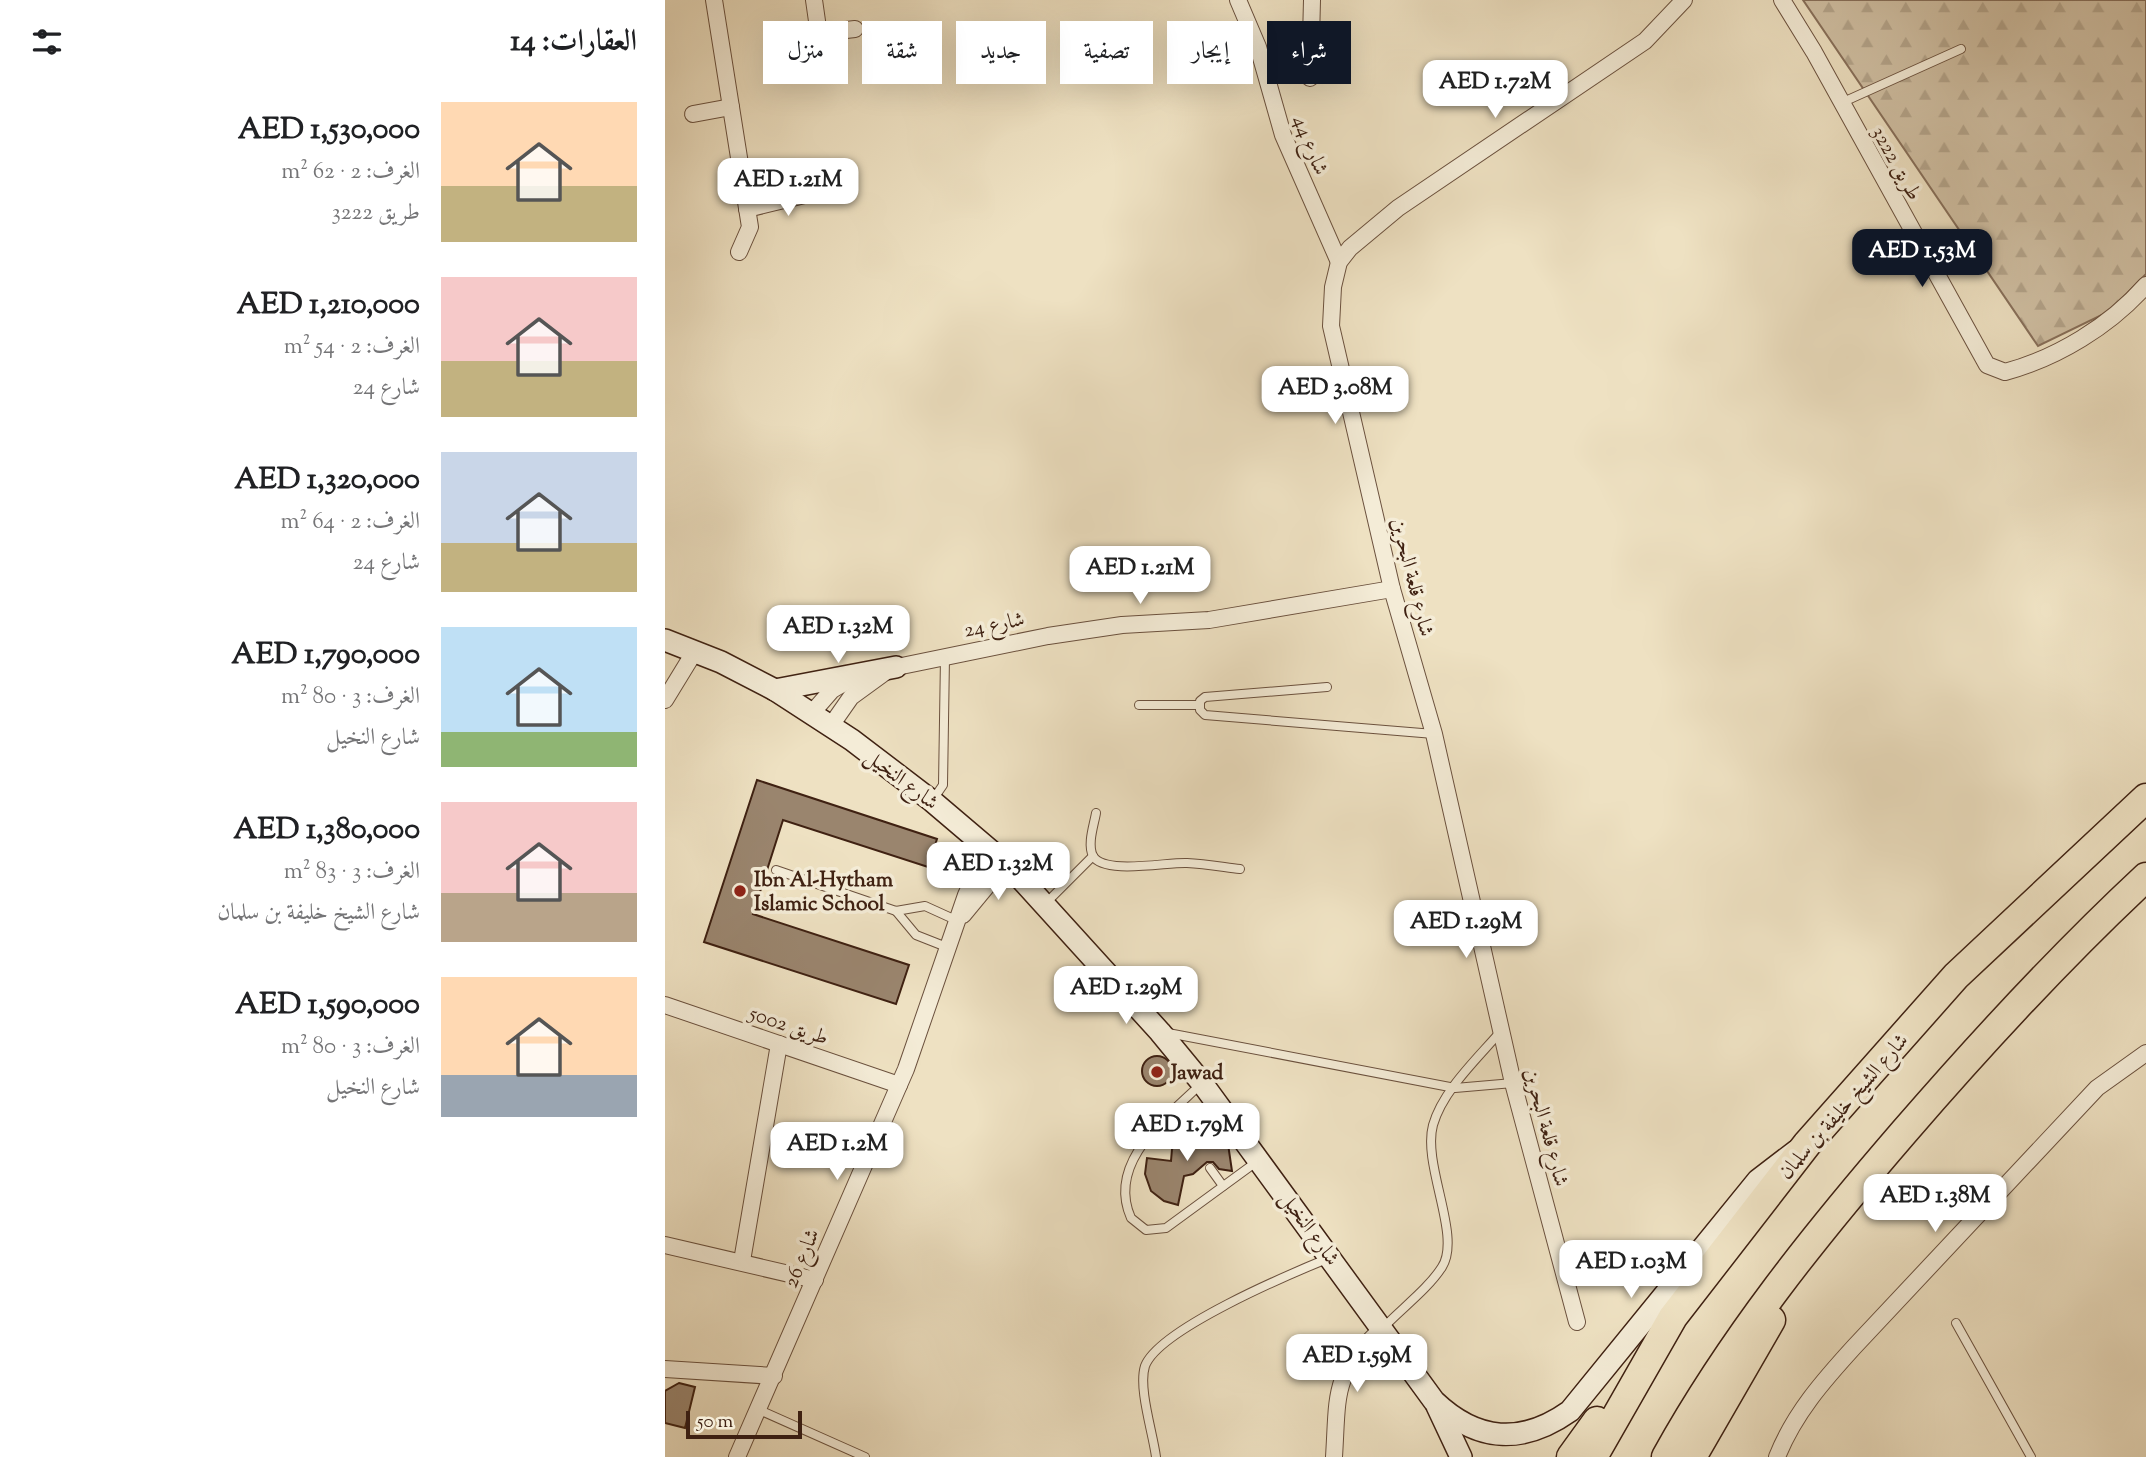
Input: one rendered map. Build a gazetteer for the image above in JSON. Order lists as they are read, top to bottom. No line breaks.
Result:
{"streets":{"highway":["شارع الشيخ خليفة بن سلمان"],"street":["شارع 44","طريق 3222","شارع قلعة البحرين","شارع 24","شارع النخيل","طريق 5002","شارع 26"]},"crossings":[["شارع 44","شارع قلعة البحرين"],["شارع قلعة البحرين","شارع 24"],["شارع 24","شارع النخيل"],["شارع النخيل","شارع الشيخ خليفة بن سلمان"],["شارع النخيل","شارع 26"],["طريق 5002","شارع 26"]],"places":["Ibn Al-Hytham Islamic School","Jawad"],"scale_bar":"50 m","page":{"heading":"العقارات: 14","chip":["شراء","إيجار","تصفية","جديد","شقة","منزل"],"price":["AED 1.72M","AED 1.21M","AED 1.53M","AED 3.08M","AED 1.21M","AED 1.32M","AED 1.32M","AED 1.29M","AED 1.29M","AED 1.79M","AED 1.2M","AED 1.38M","AED 1.03M","AED 1.59M"],"list":[{"name":"AED 1,530,000","note":"الغرف: 2 · 62 m² · طريق 3222"},{"name":"AED 1,210,000","note":"الغرف: 2 · 54 m² · شارع 24"},{"name":"AED 1,320,000","note":"الغرف: 2 · 64 m² · شارع 24"},{"name":"AED 1,790,000","note":"الغرف: 3 · 80 m² · شارع النخيل"},{"name":"AED 1,380,000","note":"الغرف: 3 · 83 m² · شارع الشيخ خليفة بن سلمان"},{"name":"AED 1,590,000","note":"الغرف: 3 · 80 m² · شارع النخيل"}],"scale":"50 m"}}
